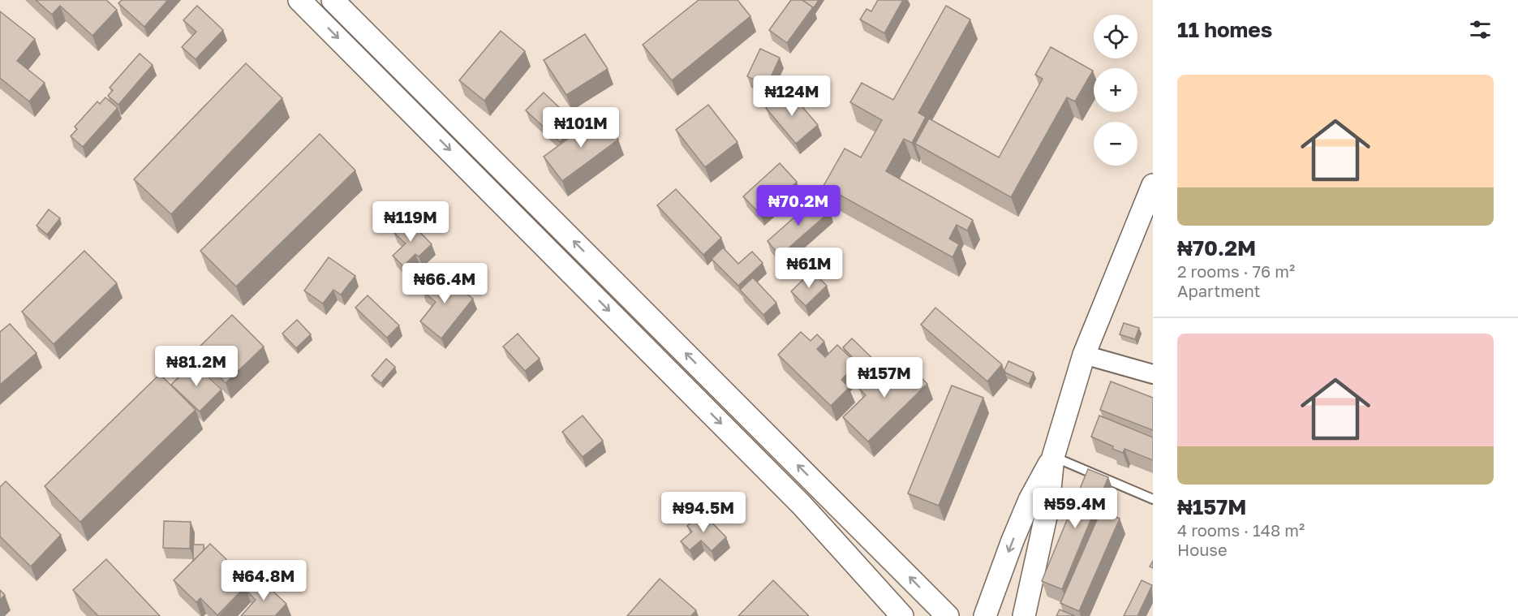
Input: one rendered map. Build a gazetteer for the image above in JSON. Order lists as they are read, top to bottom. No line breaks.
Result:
{"page":{"heading":"11 homes","map_buttons":["+","−"],"list":[{"name":"₦70.2M","note":"2 rooms · 76 m² · Apartment"},{"name":"₦157M","note":"4 rooms · 148 m² · House"}],"price":["₦124M","₦101M","₦70.2M","₦119M","₦61M","₦66.4M","₦81.2M","₦157M","₦59.4M","₦94.5M","₦64.8M"]}}
